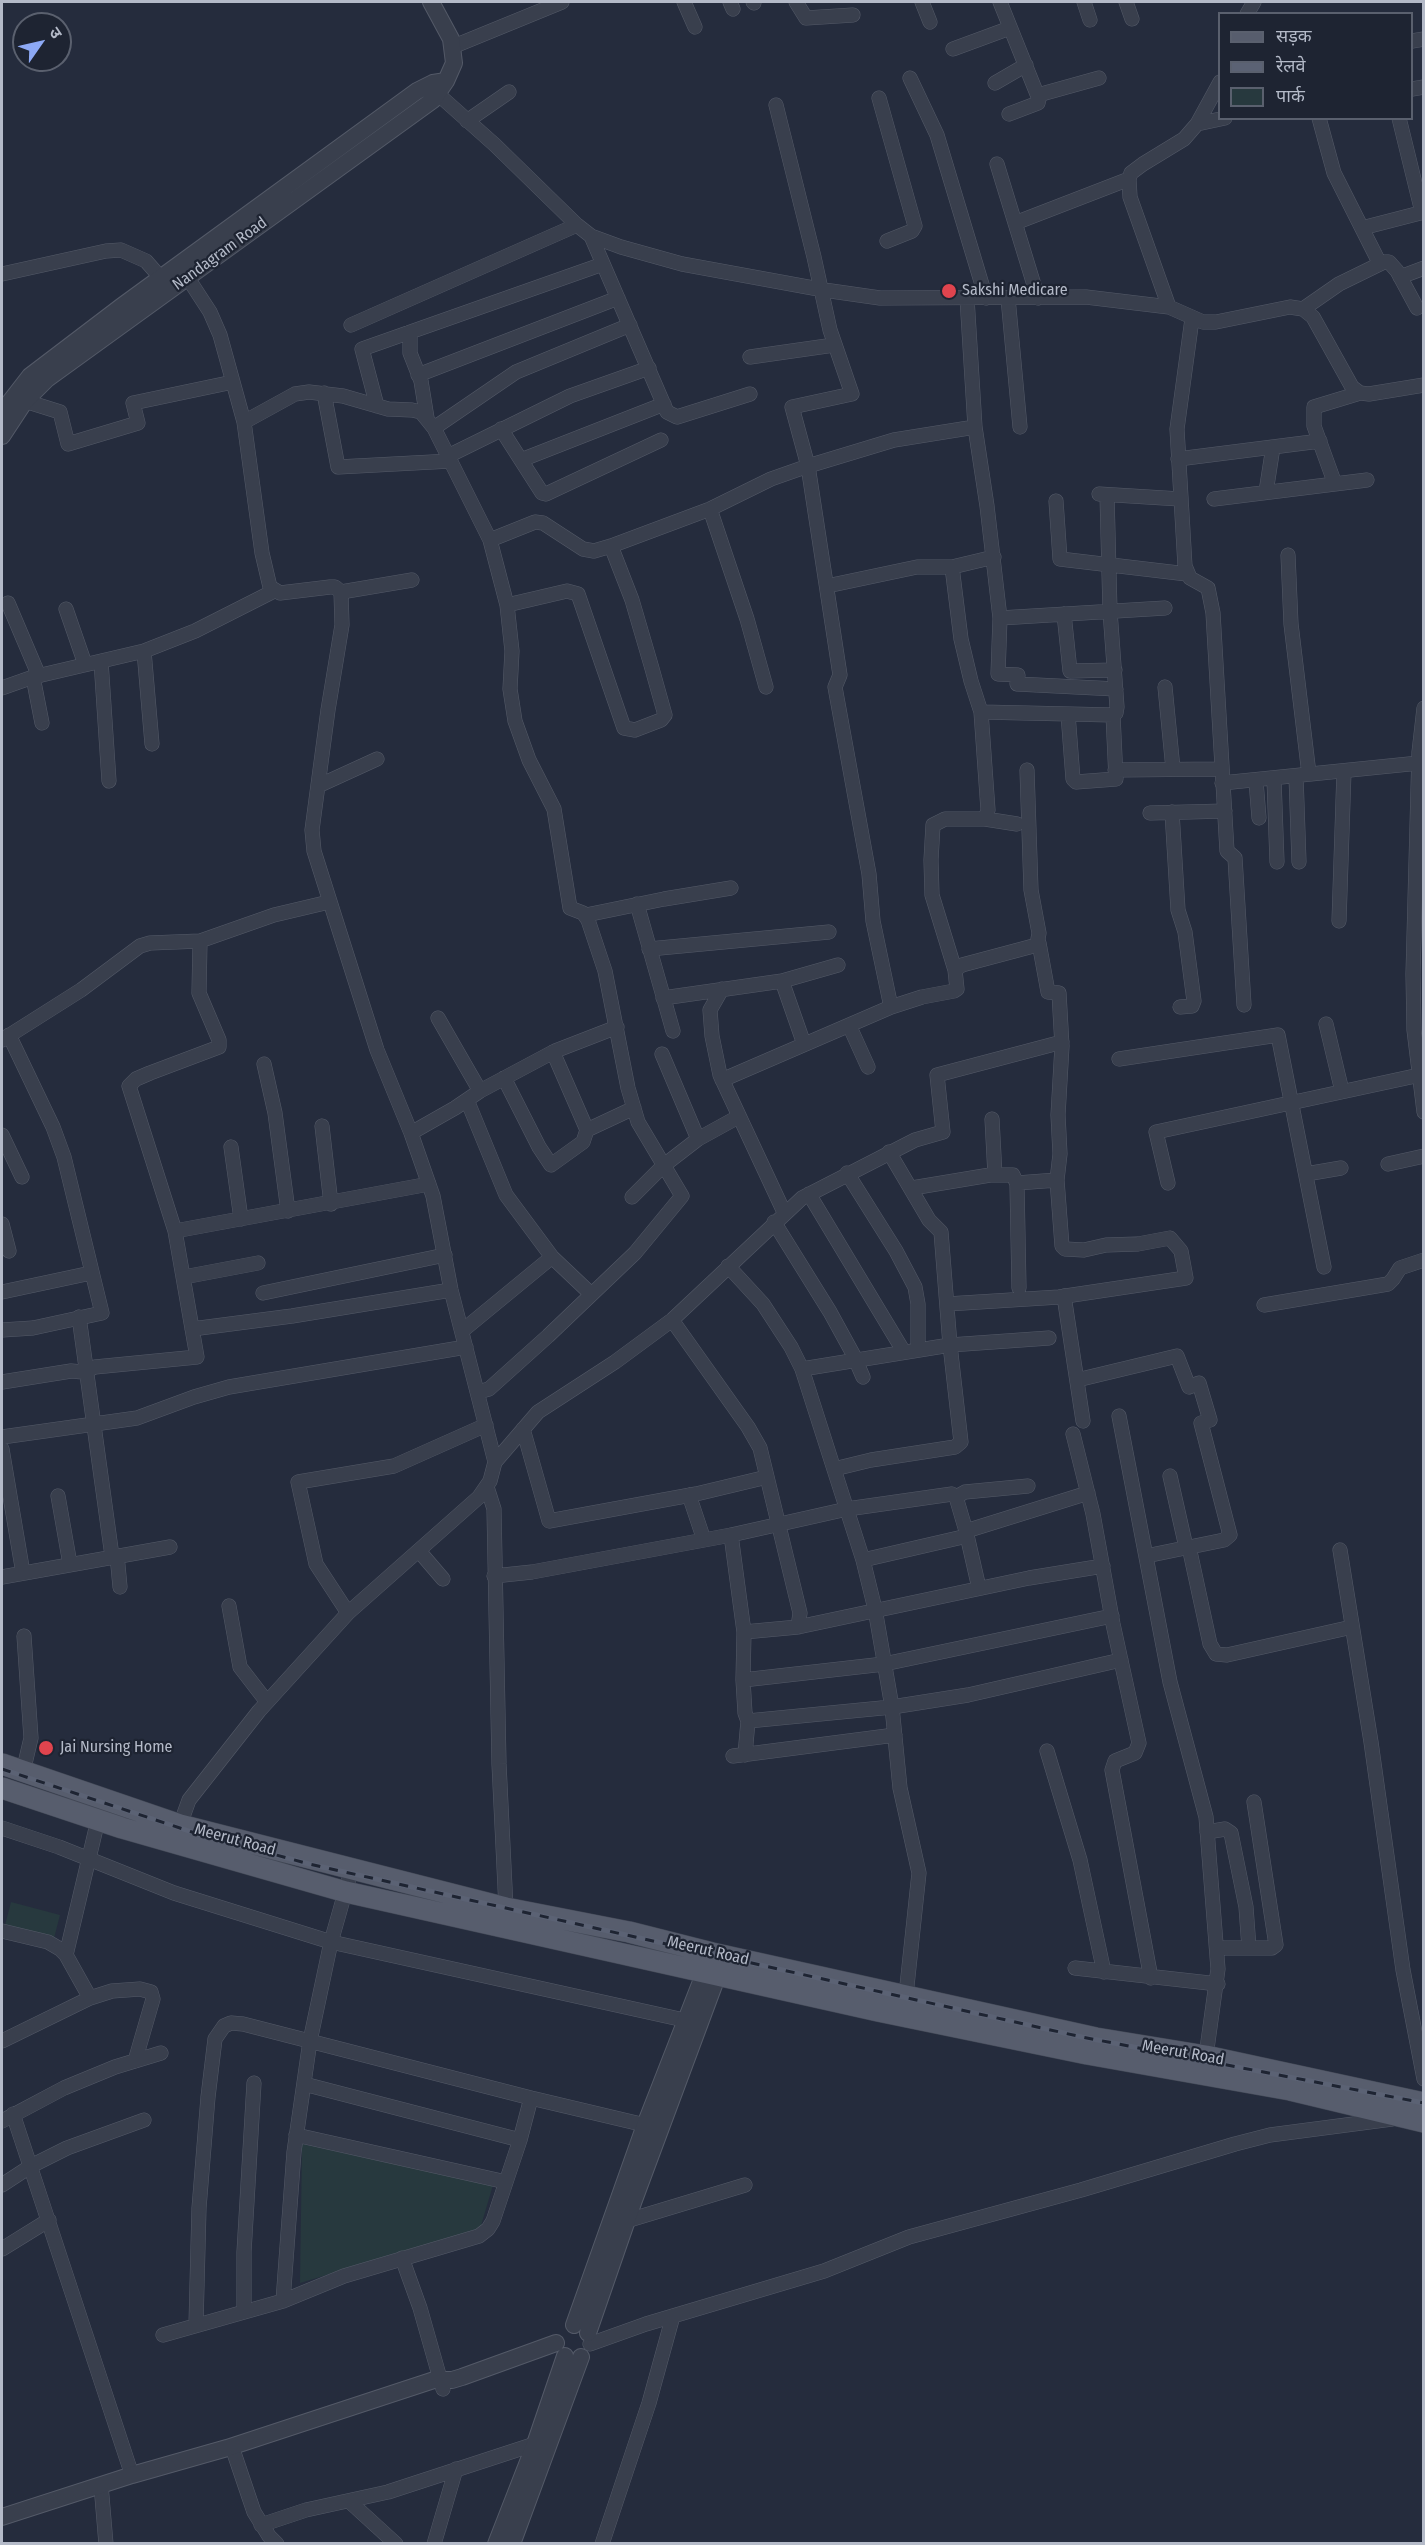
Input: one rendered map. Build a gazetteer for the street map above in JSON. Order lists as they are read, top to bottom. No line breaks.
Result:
{"streets":{"main road":["Meerut Road"],"street":["Nandagram Road"]},"places":["Sakshi Medicare","Jai Nursing Home"],"legend":["सड़क","रेलवे","पार्क"],"north":"top right"}
